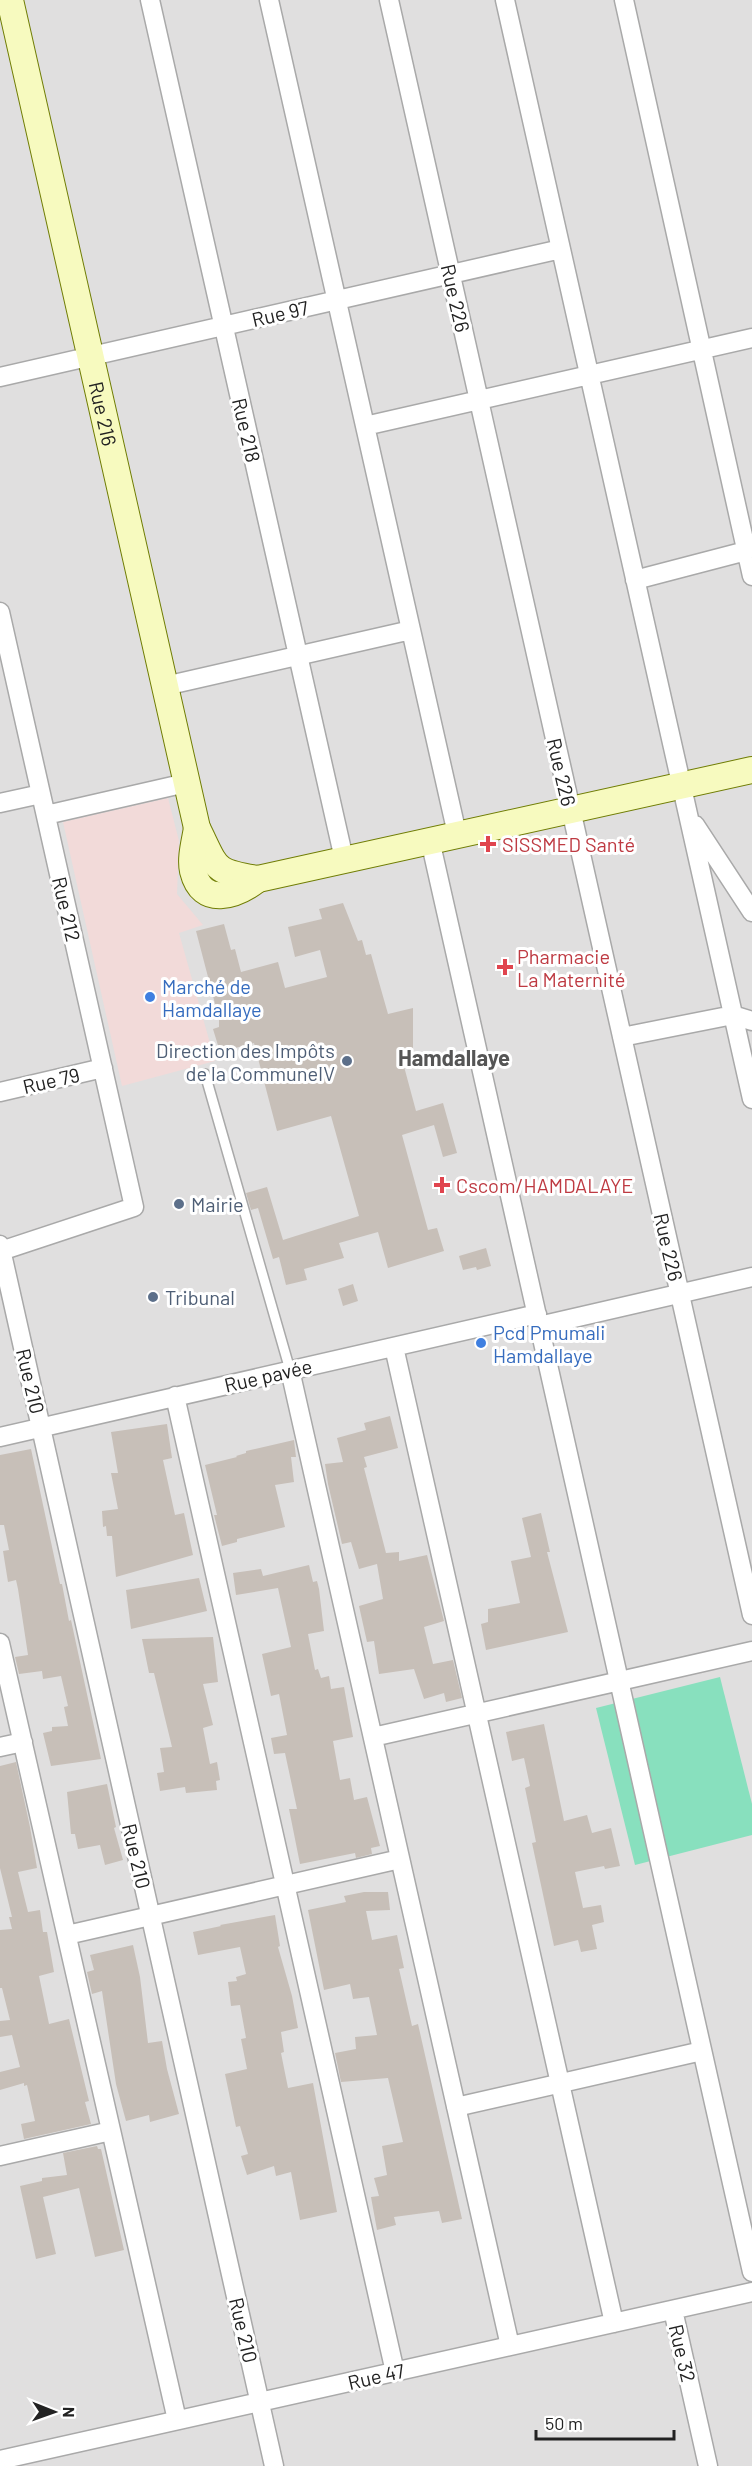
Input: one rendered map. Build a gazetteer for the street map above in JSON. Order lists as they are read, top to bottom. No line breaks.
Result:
{"streets":{"street":["Rue 226","Rue 97","Rue 216","Rue 218","Rue 212","Rue 79","Rue pavée","Rue 210","Rue 32","Rue 47"]},"crossings":[["Rue 226","Rue 97"],["Rue 226","Rue pavée"],["Rue 97","Rue 216"],["Rue 97","Rue 218"],["Rue 216","Rue 218"],["Rue 212","Rue 79"],["Rue 212","Rue 210"],["Rue pavée","Rue 210"],["Rue 210","Rue 47"],["Rue 32","Rue 47"]],"districts":["Hamdallaye"],"places":{"health":["SISSMED Santé","Pharmacie La Maternité","Cscom/HAMDALAYE"],"other":["Marché de Hamdallaye","Direction des Impôts de la CommuneIV","Mairie","Tribunal","Pcd Pmumali Hamdallaye"]},"scale_bar":"50 m","north":"right"}
